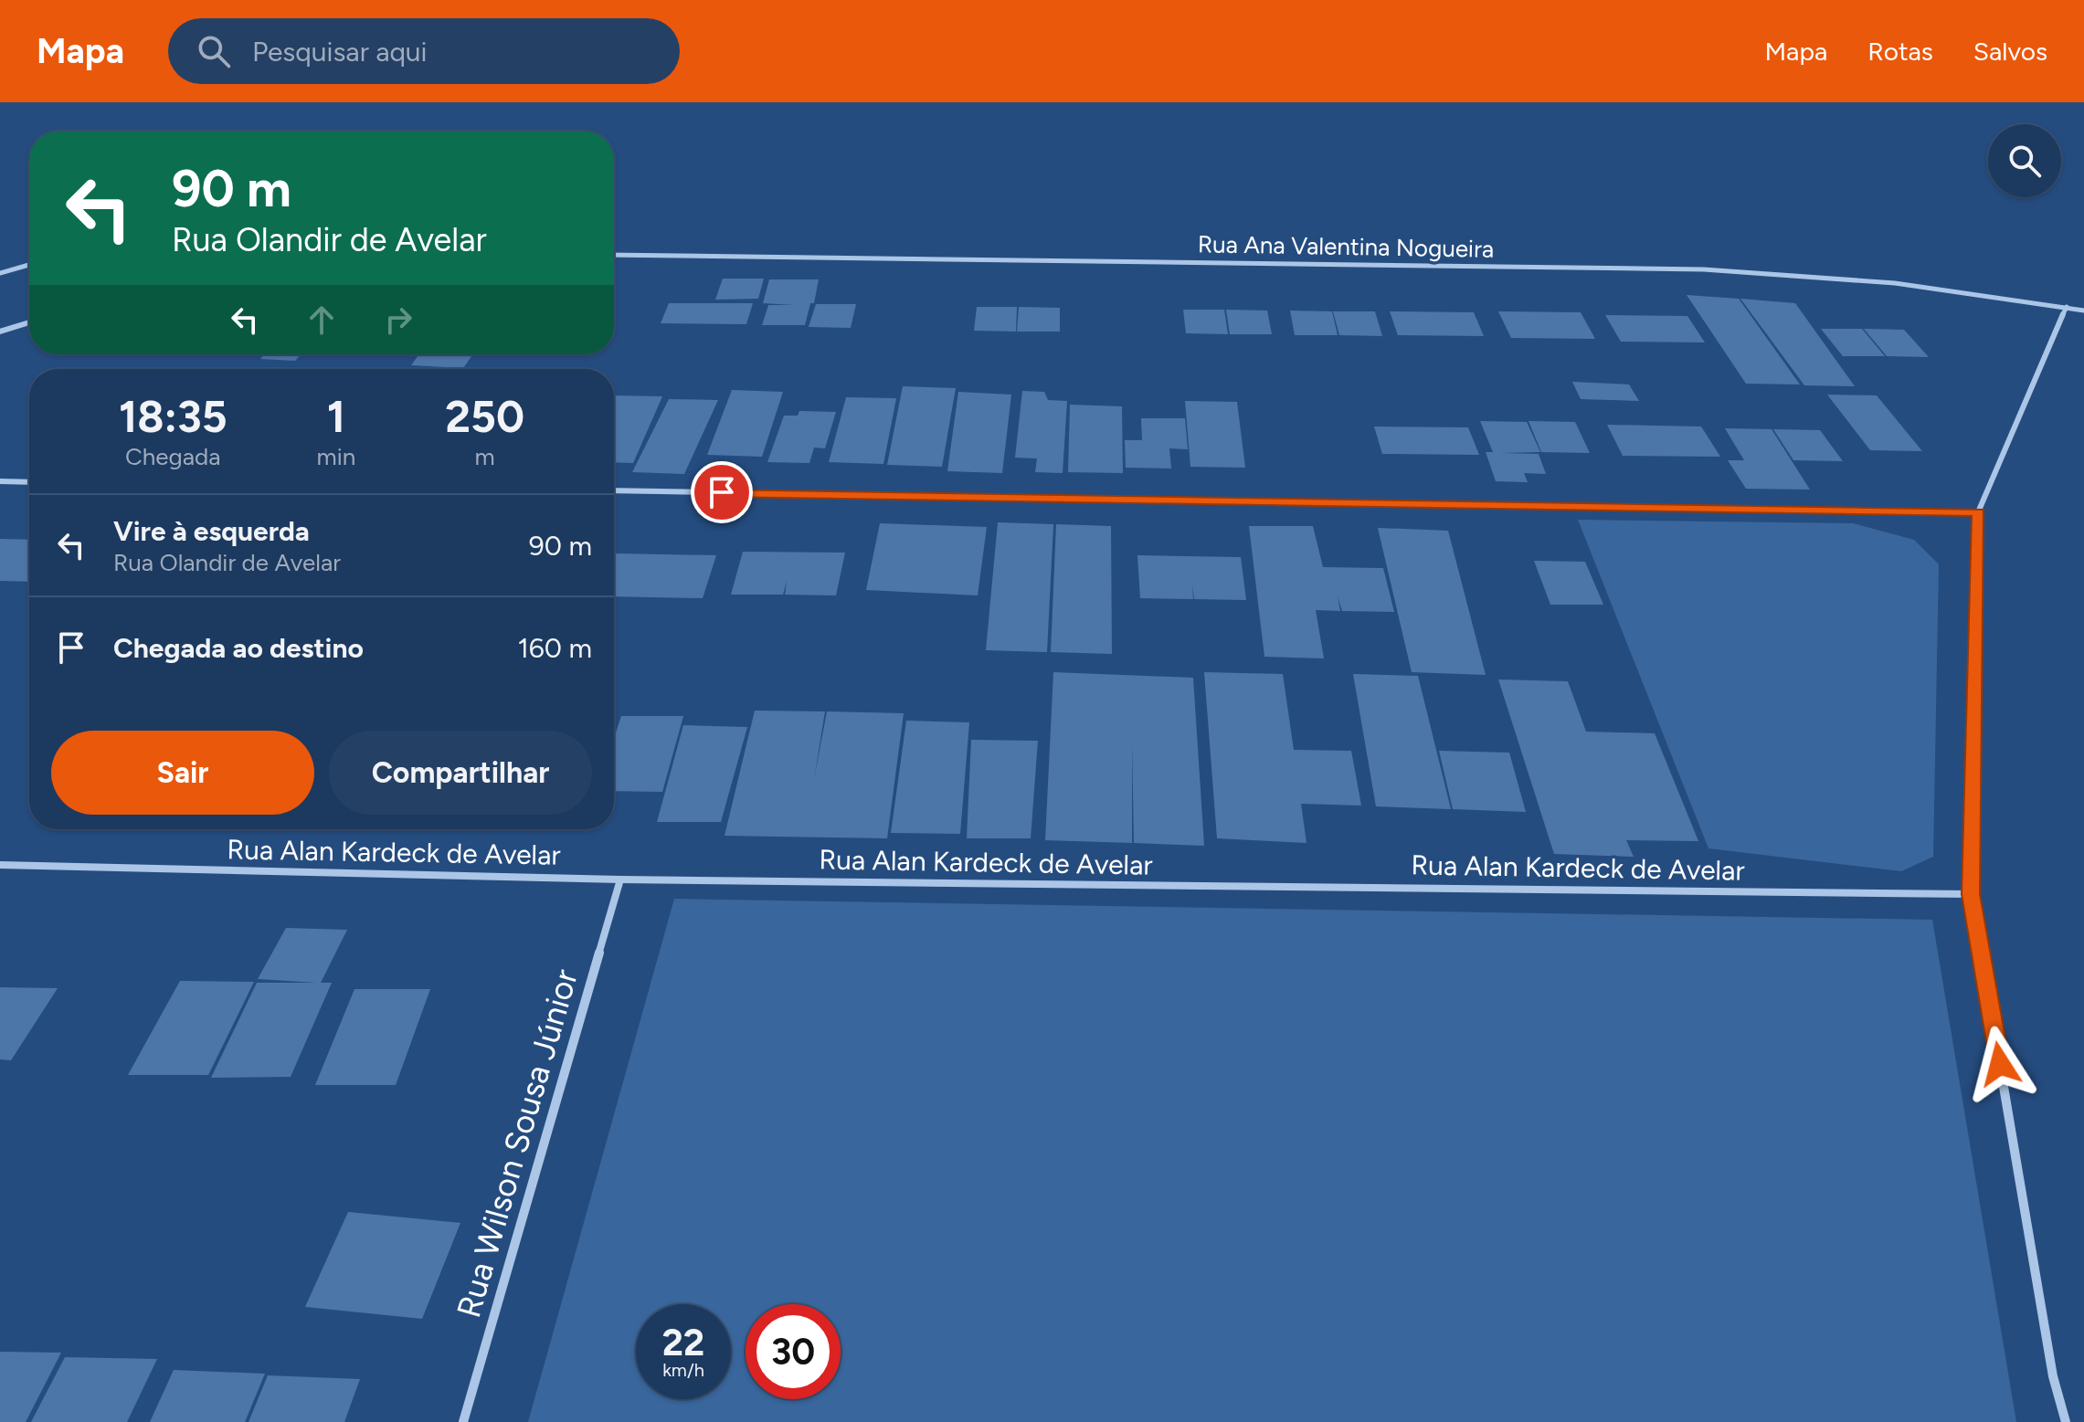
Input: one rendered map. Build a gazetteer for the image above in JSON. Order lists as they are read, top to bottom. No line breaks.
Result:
{"streets":{"street":["Rua Ana Valentina Nogueira","Rua Alan Kardeck de Avelar","Rua Wilson Sousa Júnior"]},"crossings":[["Rua Alan Kardeck de Avelar","Rua Wilson Sousa Júnior"]],"page":{"header":"Mapa","search":"Pesquisar aqui","nav":["Mapa","Rotas","Salvos"],"turn":["90 m","Rua Olandir de Avelar"],"eta":["18:35","Chegada","1","min","250","m"],"list":[{"name":"Vire à esquerda","note":"Rua Olandir de Avelar","value":"90 m"},{"name":"Chegada ao destino","value":"160 m"}],"buttons":["Sair","Compartilhar"],"speed":"22 km/h","limit":"30"}}
